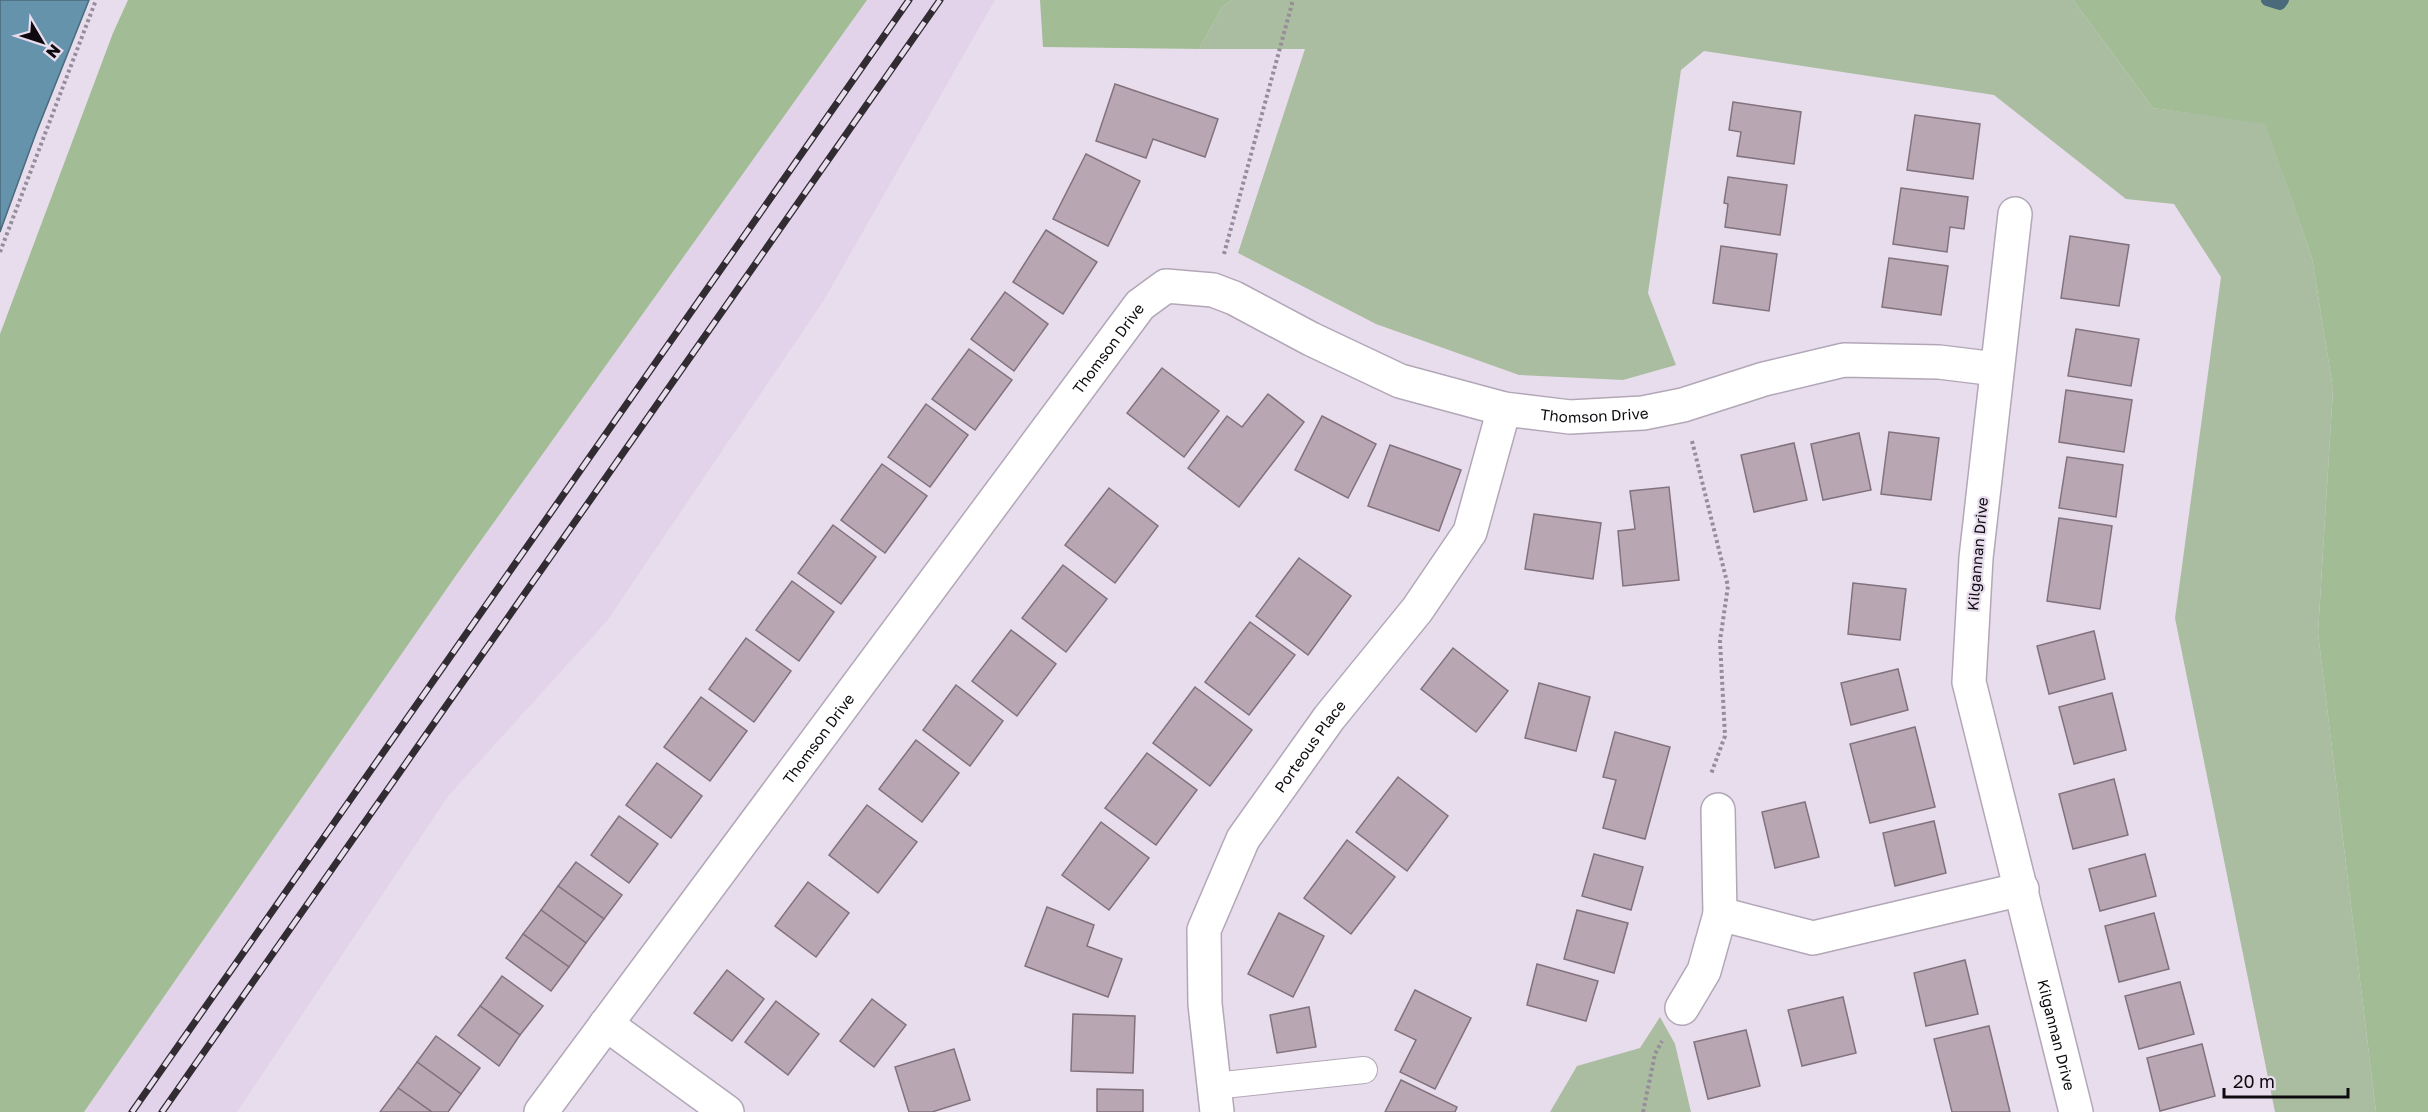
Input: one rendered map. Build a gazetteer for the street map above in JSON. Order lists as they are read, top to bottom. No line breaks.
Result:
{"streets":{"street":["Thomson Drive","Kilgannan Drive","Porteous Place"]},"crossings":[["Thomson Drive","Kilgannan Drive"],["Thomson Drive","Porteous Place"]],"scale_bar":"20 m","north":"bottom right"}
